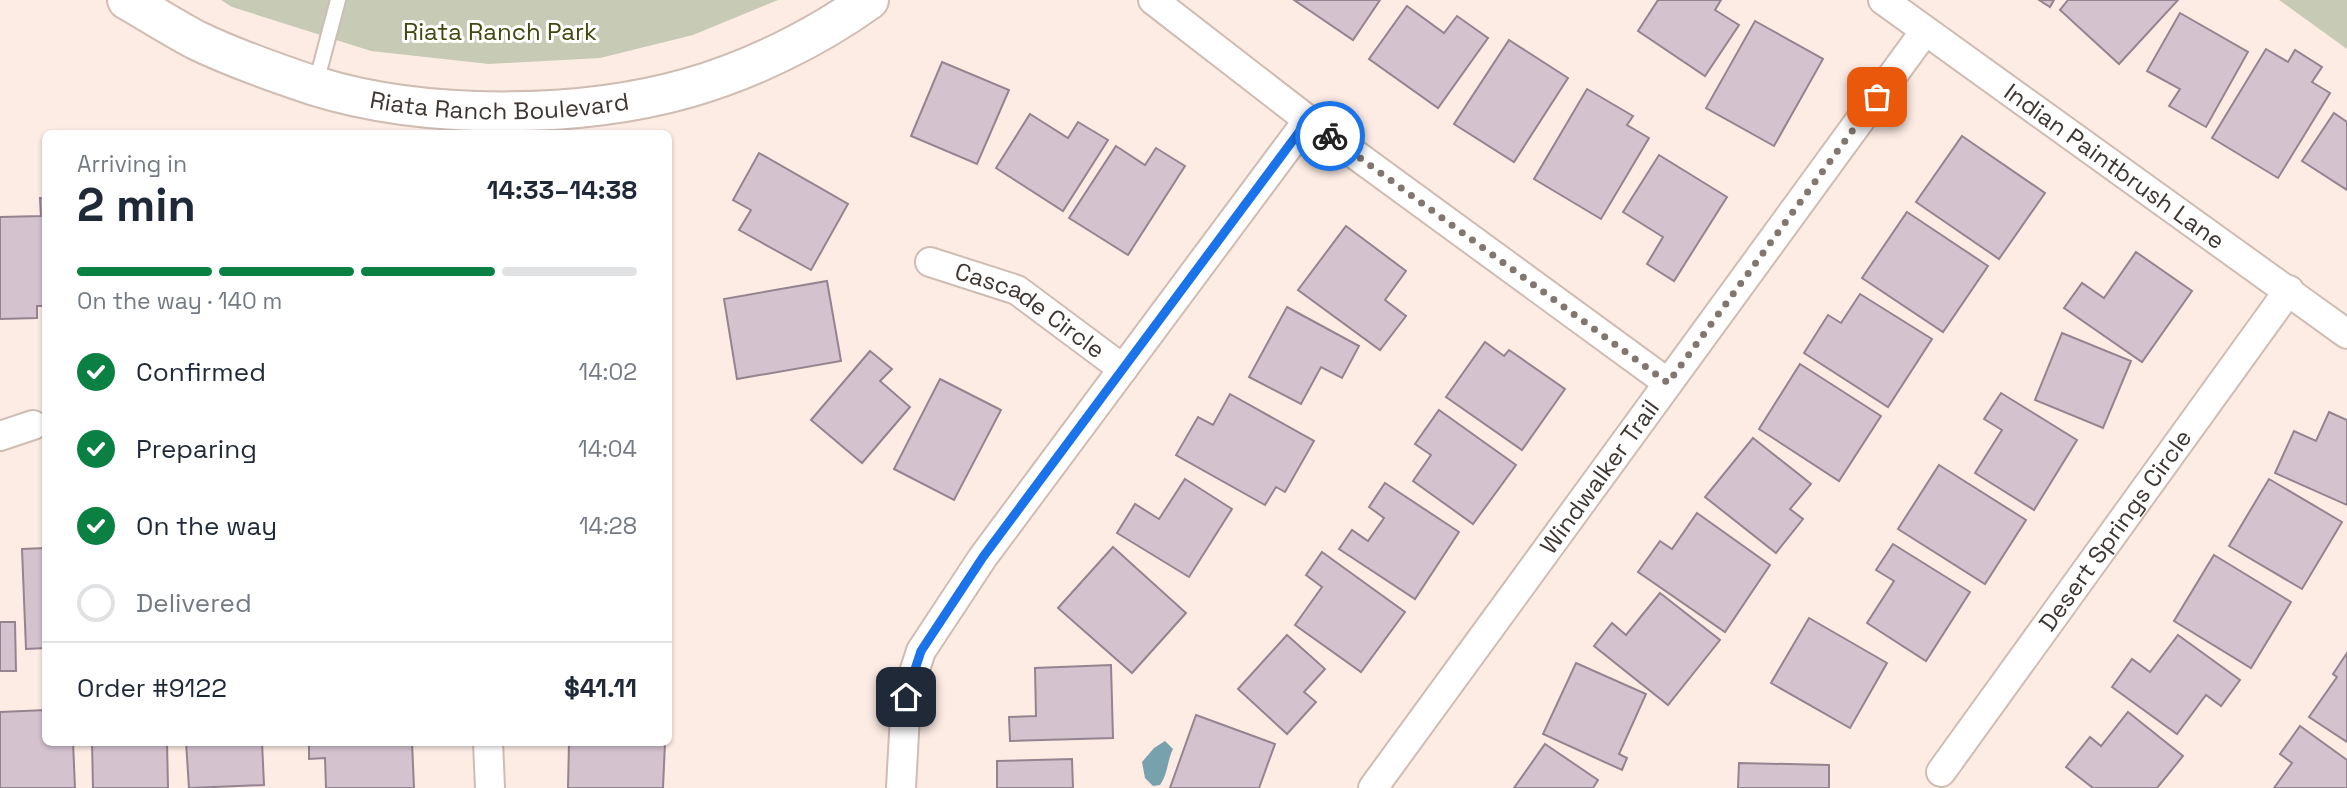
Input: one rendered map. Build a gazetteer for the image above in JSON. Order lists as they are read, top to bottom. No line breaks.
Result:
{"streets":{"street":["Riata Ranch Boulevard","Indian Paintbrush Lane","Cascade Circle","Windwalker Trail","Desert Springs Circle"]},"crossings":[["Indian Paintbrush Lane","Windwalker Trail"],["Indian Paintbrush Lane","Desert Springs Circle"]],"parks":["Riata Ranch Park"],"page":{"heading":["2 min","Arriving in","14:33–14:38"],"panel":["Order #9122","$41.11"],"bar":"On the way · 140 m","list":[["Confirmed","14:02"],["Preparing","14:04"],["On the way","14:28"],"Delivered"]}}
